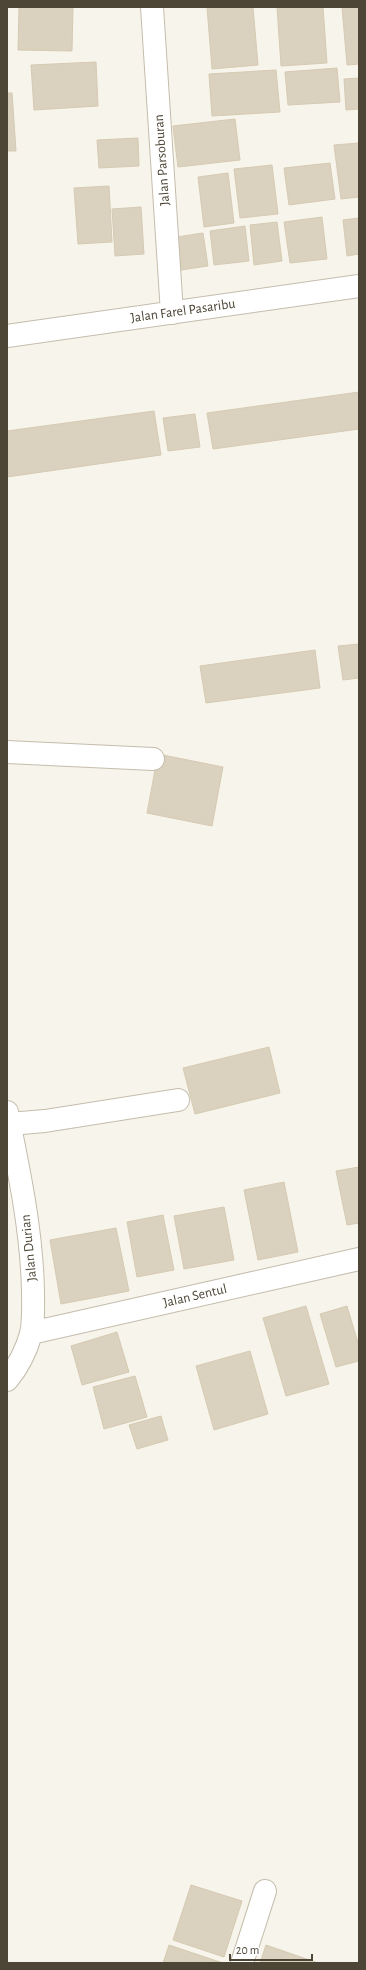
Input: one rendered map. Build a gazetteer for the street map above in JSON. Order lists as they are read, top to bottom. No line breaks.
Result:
{"streets":{"street":["Jalan Parsoburan","Jalan Farel Pasaribu","Jalan Durian","Jalan Sentul"]},"crossings":[["Jalan Parsoburan","Jalan Farel Pasaribu"],["Jalan Durian","Jalan Sentul"]],"scale_bar":"20 m"}
